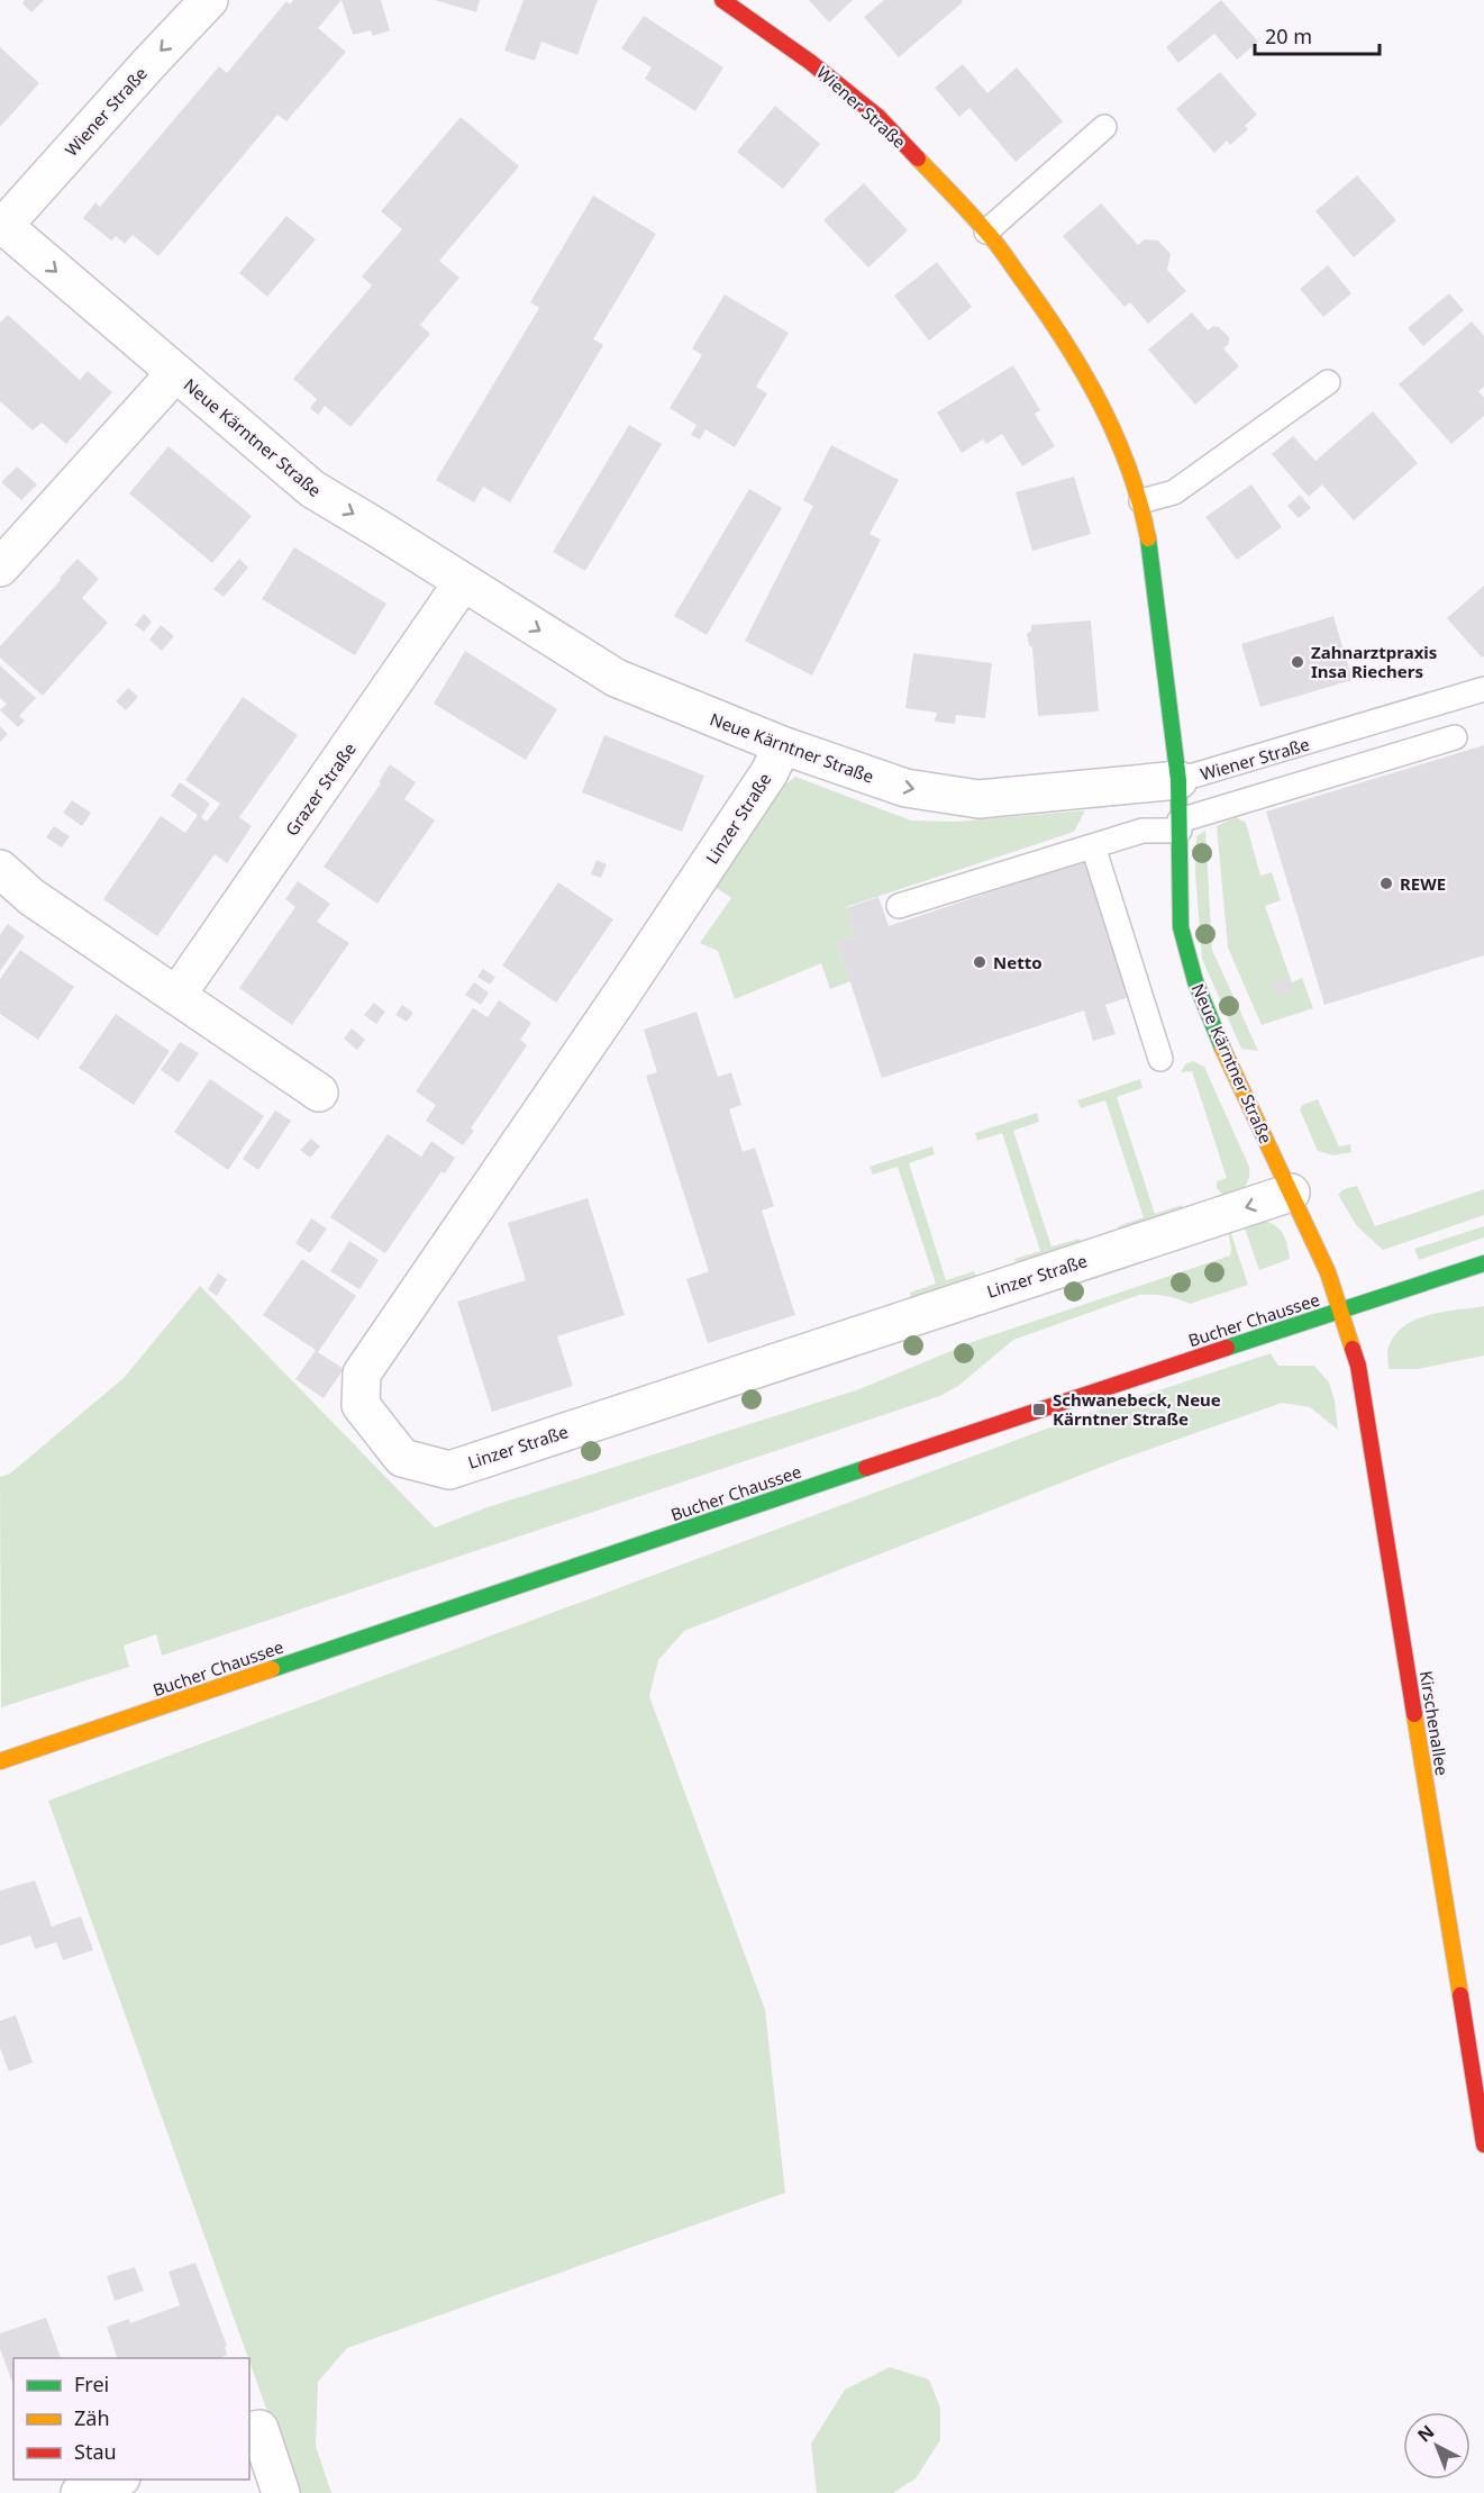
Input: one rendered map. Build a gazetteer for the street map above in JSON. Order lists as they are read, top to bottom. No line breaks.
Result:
{"streets":{"street":["Wiener Straße","Neue Kärntner Straße","Grazer Straße","Linzer Straße","Bucher Chaussee","Kirschenallee"]},"crossings":[["Wiener Straße","Neue Kärntner Straße"],["Neue Kärntner Straße","Grazer Straße"],["Neue Kärntner Straße","Linzer Straße"],["Neue Kärntner Straße","Bucher Chaussee"],["Neue Kärntner Straße","Kirschenallee"],["Bucher Chaussee","Kirschenallee"]],"one_way":["Neue Kärntner Straße"],"places":{"other":["Zahnarztpraxis Insa Riechers","REWE","Netto"],"transit":["Schwanebeck, Neue Kärntner Straße"]},"legend":["Frei","Zäh","Stau"],"scale_bar":"20 m","north":"top left"}
